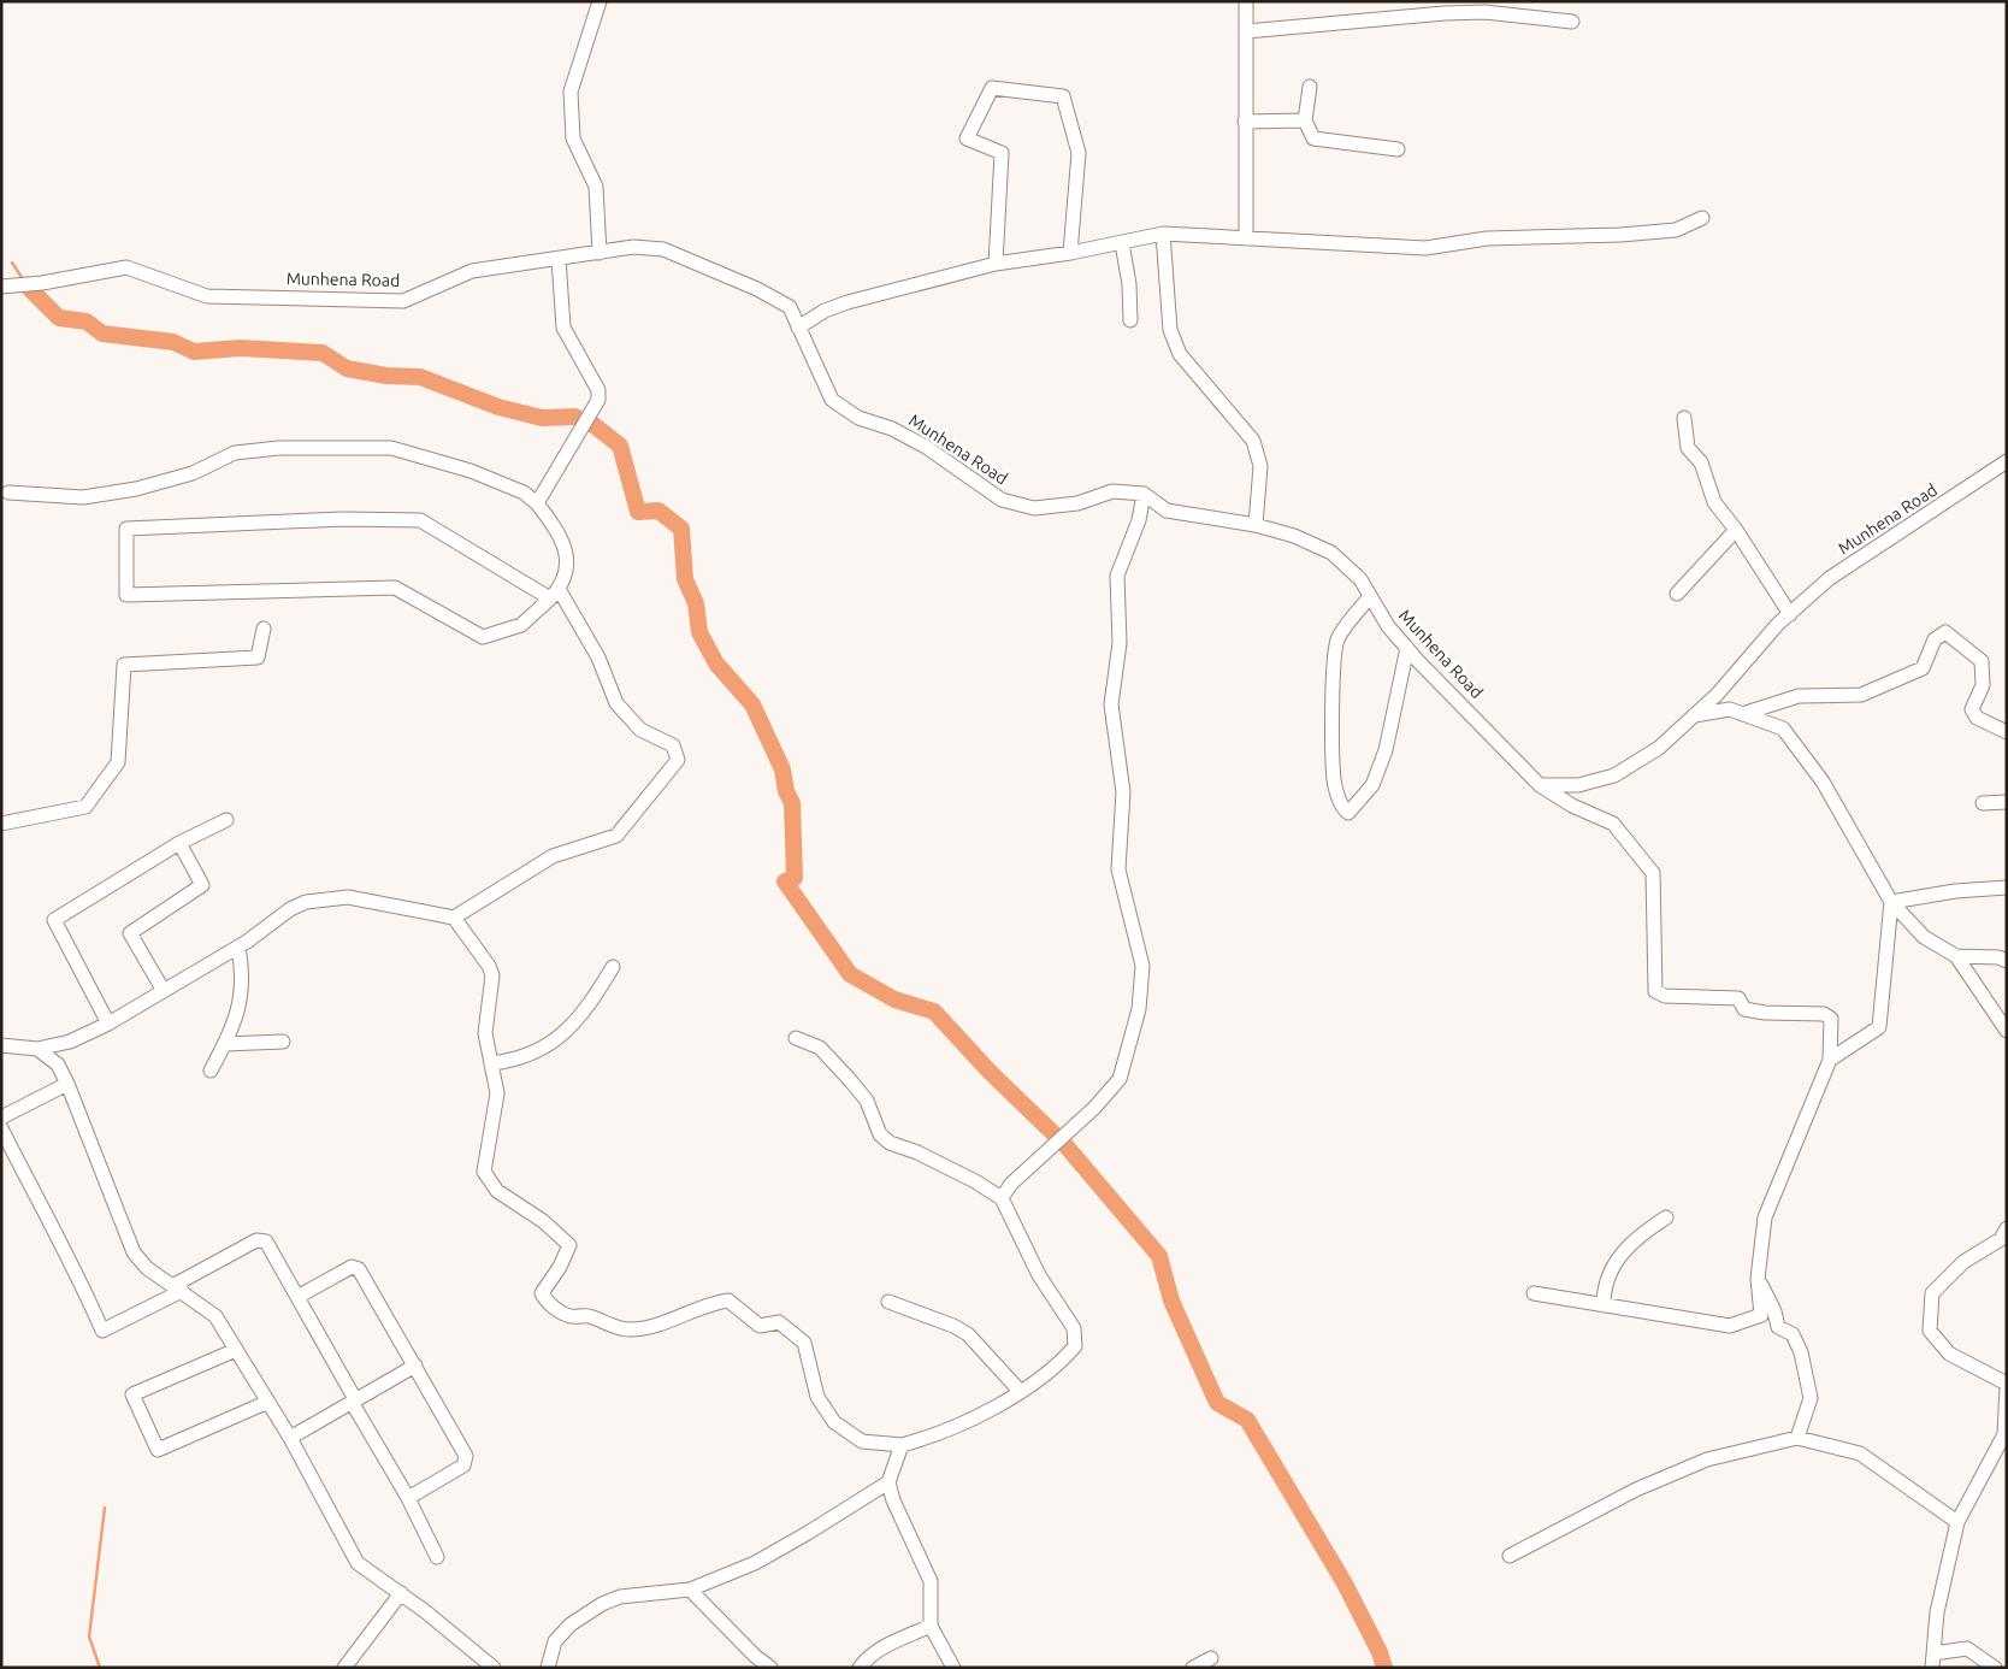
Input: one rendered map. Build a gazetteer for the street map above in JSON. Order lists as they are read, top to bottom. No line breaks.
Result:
{"streets":{"street":["Munhena Road"]}}
